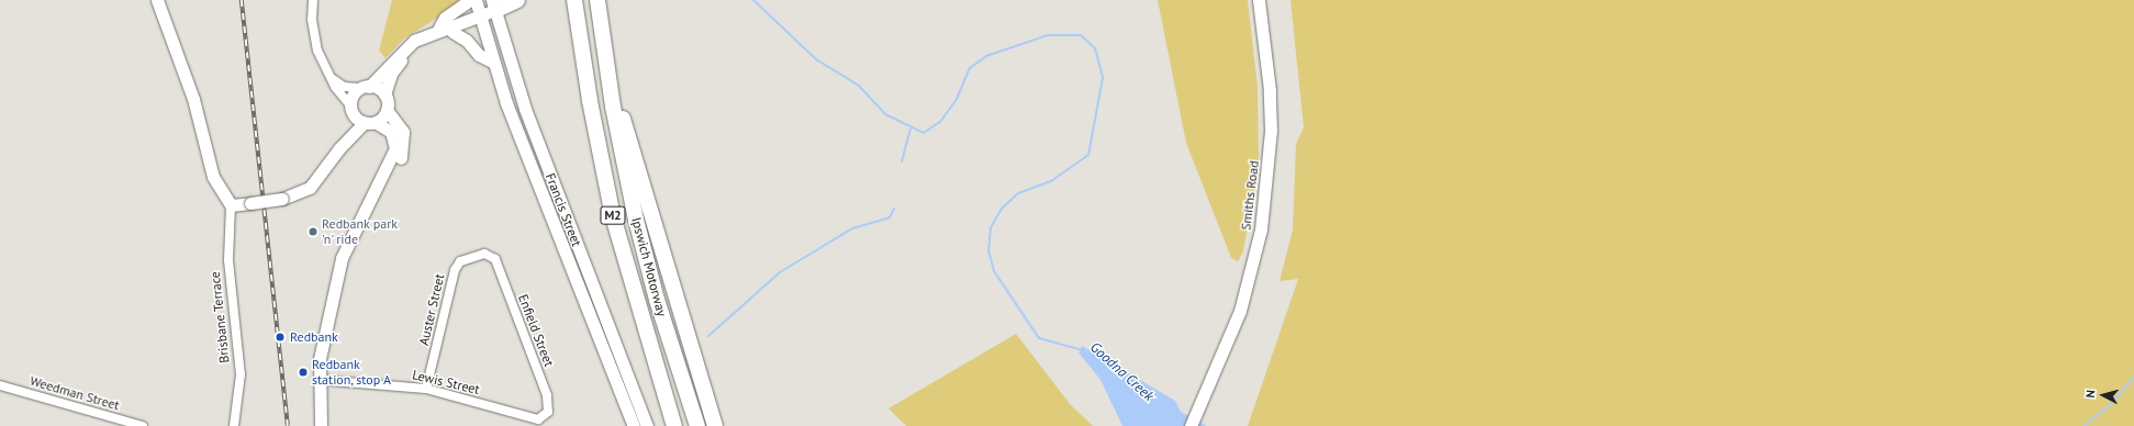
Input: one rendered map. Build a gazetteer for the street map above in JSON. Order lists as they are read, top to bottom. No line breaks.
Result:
{"streets":{"highway":["M2","Ipswich Motorway"],"main road":["Smiths Road","Francis Street"],"street":["Auster Street","Brisbane Terrace","Enfield Street","Lewis Street","Weedman Street"]},"crossings":[["Auster Street","Enfield Street"],["Auster Street","Lewis Street"],["Enfield Street","Lewis Street"]],"water":["Goodna Creek"],"places":["Redbank park 'n' ride","Redbank","Redbank station, stop A"],"north":"left"}
